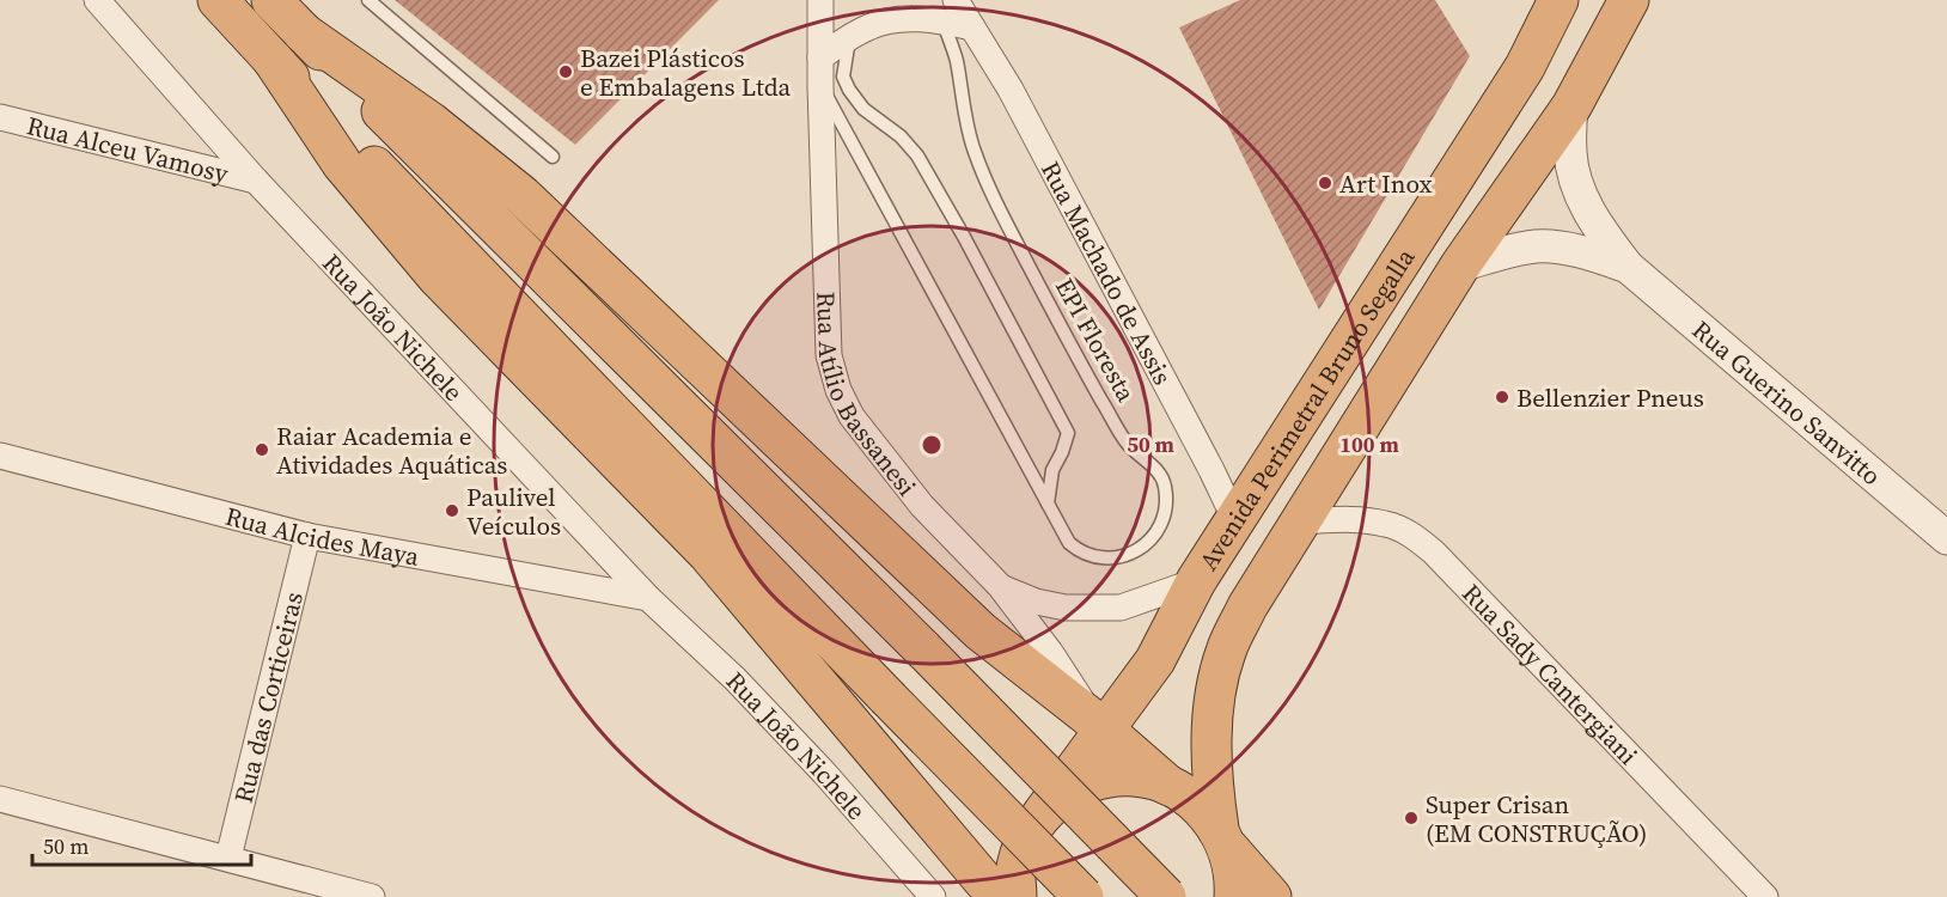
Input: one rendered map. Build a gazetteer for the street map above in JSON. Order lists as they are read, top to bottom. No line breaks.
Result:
{"streets":{"highway":["Avenida Perimetral Bruno Segalla"],"street":["Rua Alceu Vamosy","Rua Machado de Assis","Rua João Nichele","Rua Atílio Bassanesi","Rua Guerino Sanvitto","Rua Alcides Maya","Rua Sady Cantergiani","Rua das Corticeiras"],"lane":["EPI Floresta"]},"crossings":[["Rua Alceu Vamosy","Rua João Nichele"],["Rua Machado de Assis","EPI Floresta"],["Rua Machado de Assis","Rua Atílio Bassanesi"],["Rua Machado de Assis","Avenida Perimetral Bruno Segalla"],["Rua João Nichele","Rua Alcides Maya"],["EPI Floresta","Rua Atílio Bassanesi"],["Rua Atílio Bassanesi","Avenida Perimetral Bruno Segalla"],["Rua Guerino Sanvitto","Avenida Perimetral Bruno Segalla"],["Avenida Perimetral Bruno Segalla","Rua Sady Cantergiani"],["Rua Alcides Maya","Rua das Corticeiras"]],"places":["Bazei Plásticos e Embalagens Ltda","Art Inox","Bellenzier Pneus","Raiar Academia e Atividades Aquáticas","Paulivel Veículos","Super Crisan (EM CONSTRUÇÃO)"],"scale_bar":"50 m","rings":["50 m","100 m"]}
